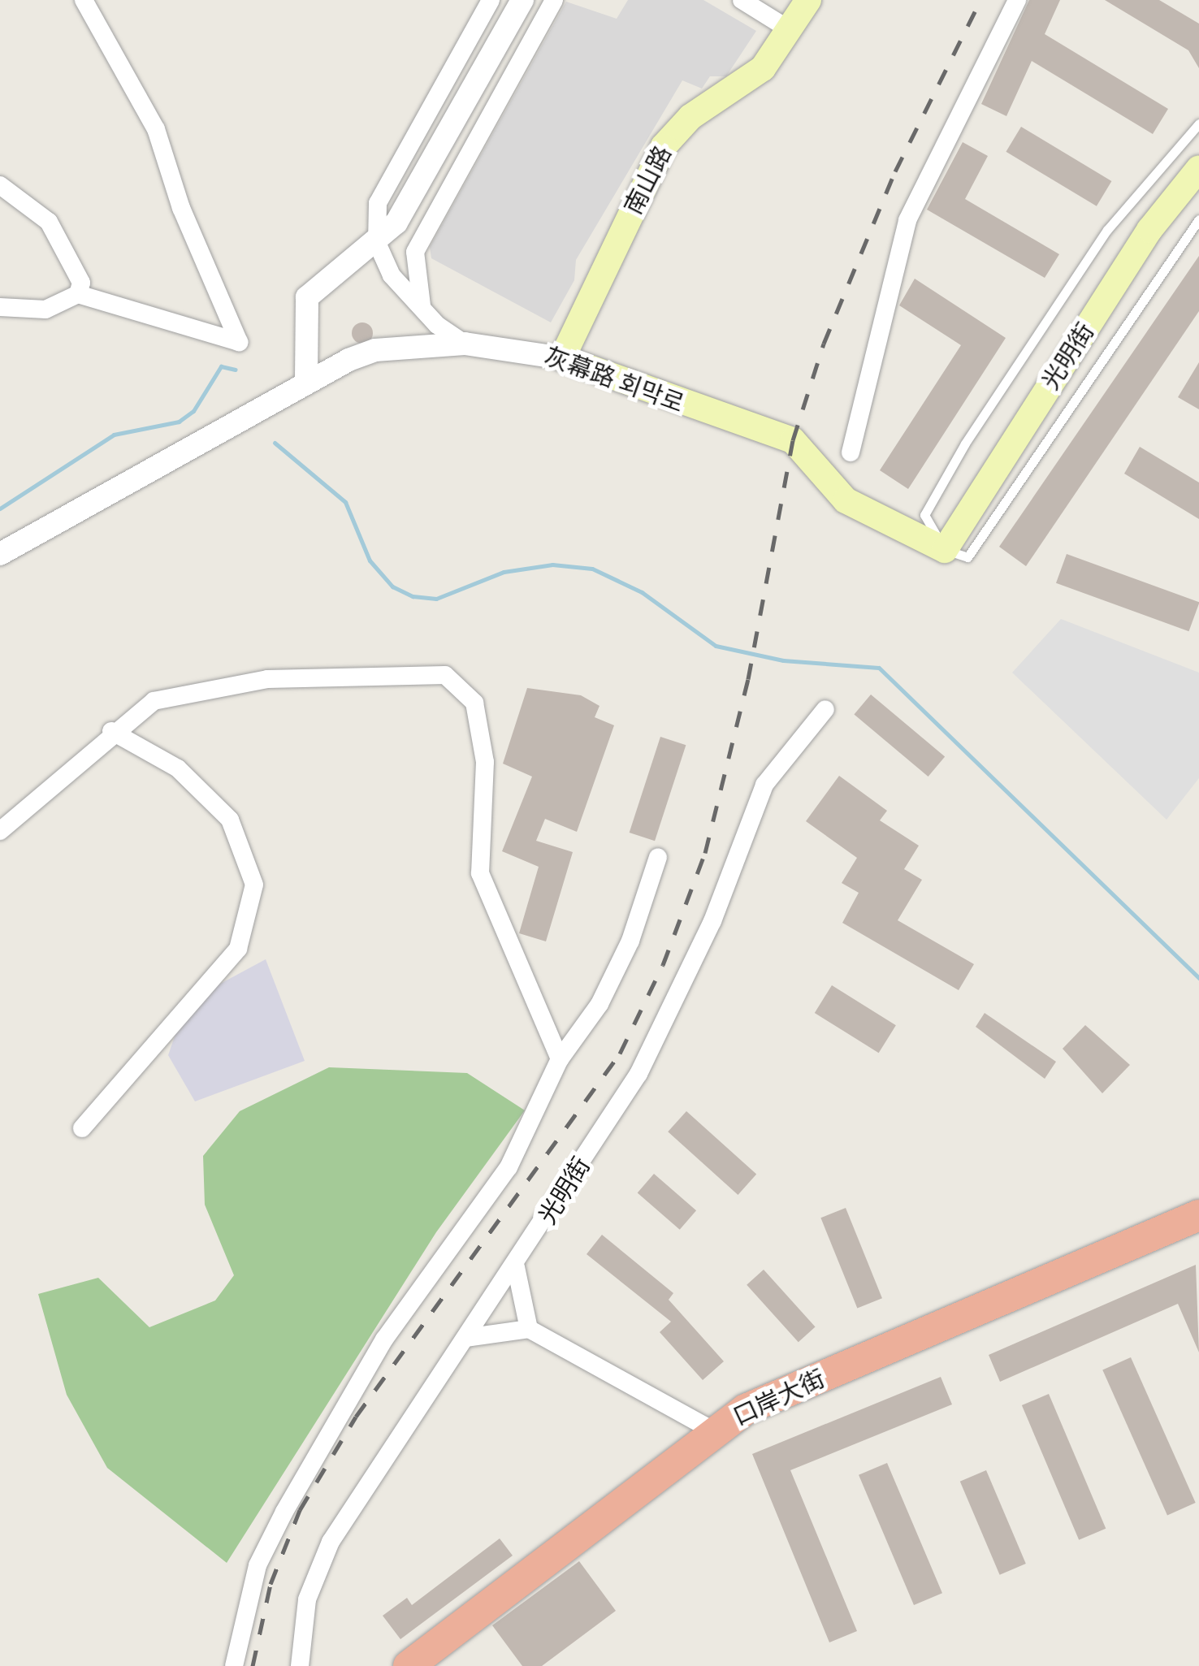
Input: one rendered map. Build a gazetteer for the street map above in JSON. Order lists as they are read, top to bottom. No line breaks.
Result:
{"streets":{"highway":["口岸大街"],"main road":["南山路","光明街","灰幕路 회막로"]},"crossings":[["南山路","灰幕路 회막로"],["光明街","灰幕路 회막로"]]}
